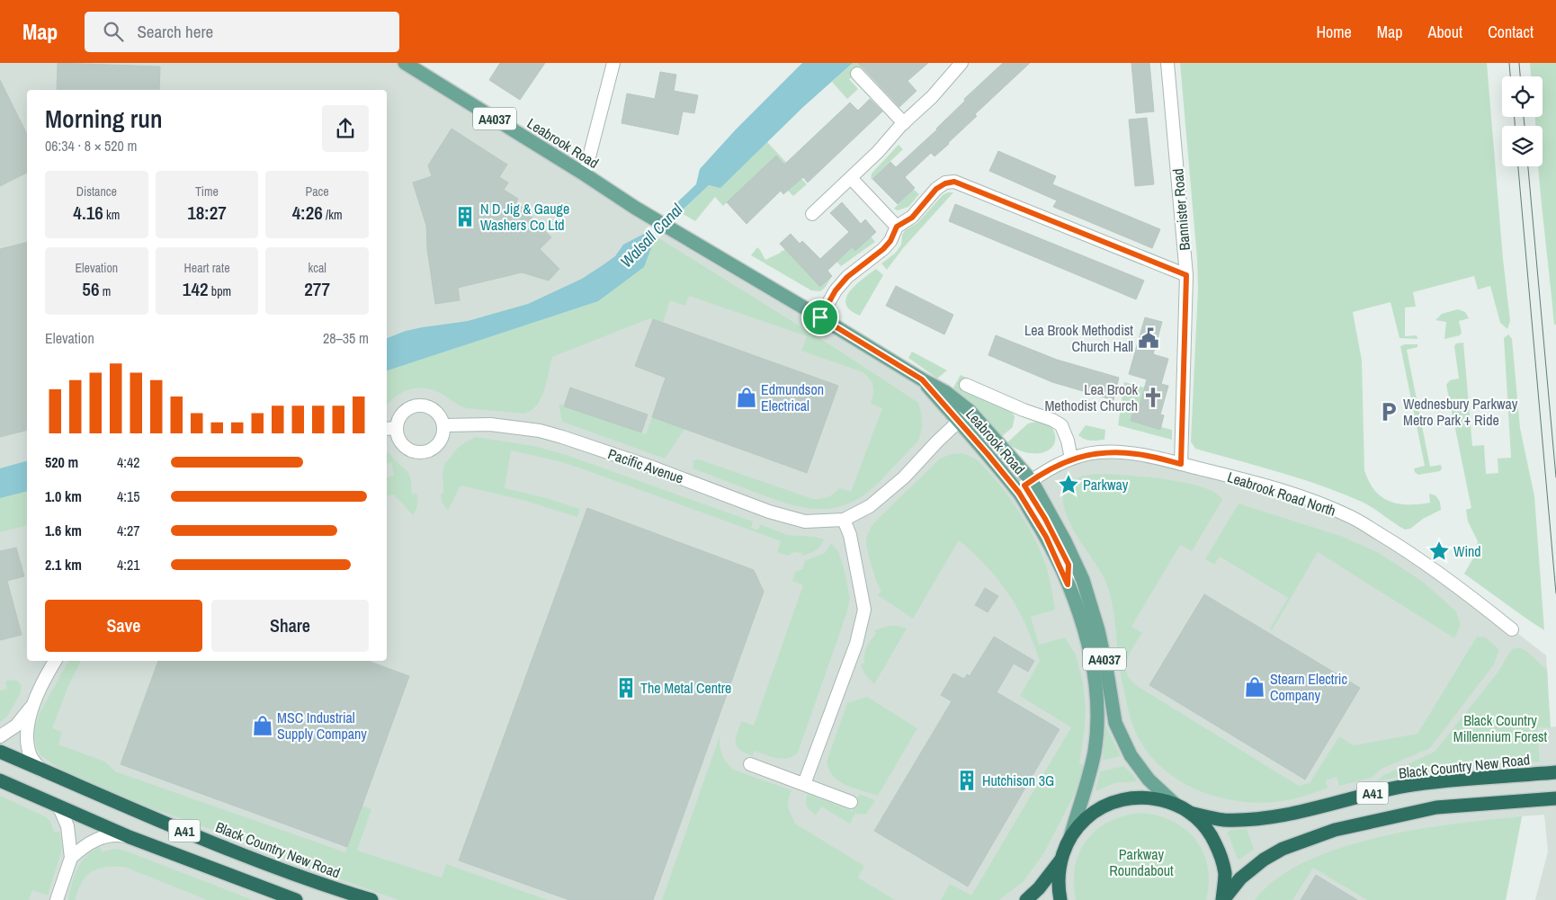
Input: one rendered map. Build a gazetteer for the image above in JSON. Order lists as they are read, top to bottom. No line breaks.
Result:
{"streets":{"highway":["Black Country New Road","A41"],"main road":["A4037","Leabrook Road"],"street":["Bannister Road","Pacific Avenue","Leabrook Road North"]},"crossings":[["Leabrook Road","Pacific Avenue"],["Leabrook Road","Leabrook Road North"],["Leabrook Road","A41"],["Bannister Road","Leabrook Road North"],["Black Country New Road","A41"]],"water":["Walsall Canal"],"parks":["Black Country Millennium Forest","Parkway Roundabout"],"places":{"building":["N D Jig & Gauge Washers Co Ltd","The Metal Centre","Hutchison 3G"],"public building":["Lea Brook Methodist Church Hall"],"shop":["Edmundson Electrical","Stearn Electric Company","MSC Industrial Supply Company"],"church":["Lea Brook Methodist Church"],"parking":["Wednesbury Parkway Metro Park + Ride"],"place":["Parkway","Wind"]},"page":{"header":"Map","search":"Search here","nav":["Home","Map","About","Contact"],"heading":["Morning run","06:34 · 8 × 520 m"],"stats":[["Distance","4.16 km"],["Time","18:27"],["Pace","4:26 /km"],["Elevation","56 m"],["Heart rate","142 bpm"],["kcal","277"]],"chart":["Elevation","28–35 m"],"list":[{"name":"520 m","note":"4:42"},{"name":"1.0 km","note":"4:15"},{"name":"1.6 km","note":"4:27"},{"name":"2.1 km","note":"4:21"}],"buttons":["Save","Share"]}}
